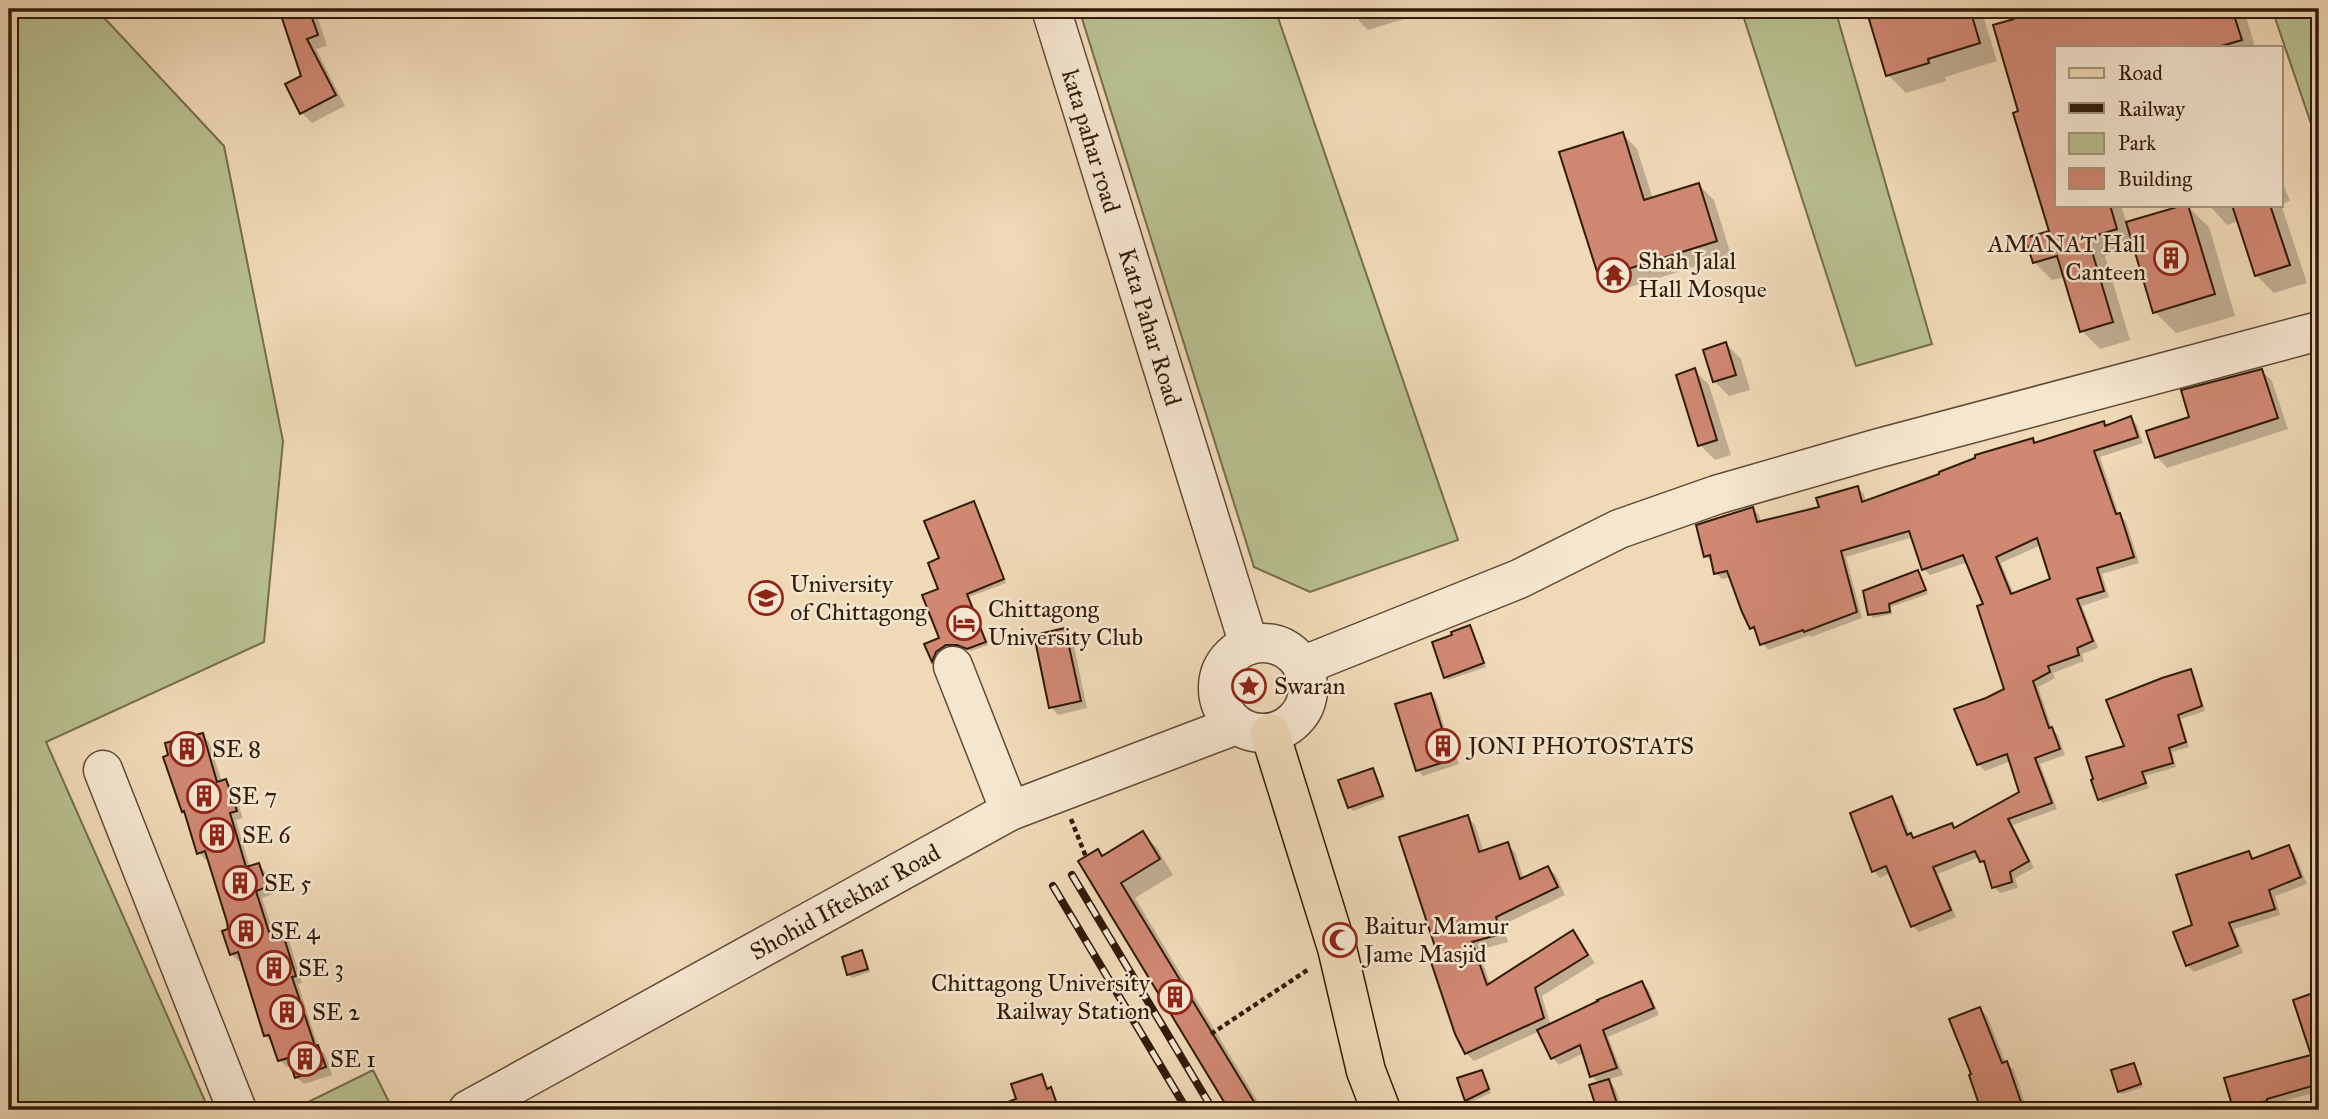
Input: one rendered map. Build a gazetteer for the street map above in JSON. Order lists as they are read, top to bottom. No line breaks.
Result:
{"streets":{"street":["kata pahar road","Kata Pahar Road","Shohid Iftekhar Road"]},"crossings":[["kata pahar road","Kata Pahar Road"],["Kata Pahar Road","Shohid Iftekhar Road"]],"places":{"building":["AMANAT Hall Canteen","JONI PHOTOSTATS","SE 8","SE 7","SE 6","SE 5","SE 4","SE 3","Chittagong University Railway Station","SE 2","SE 1"],"temple":["Shah Jalal Hall Mosque"],"school or university":["University of Chittagong"],"hotel":["Chittagong University Club"],"place":["Swaran"],"mosque":["Baitur Mamur Jame Masjid"]},"legend":["Road","Railway","Park","Building"]}
